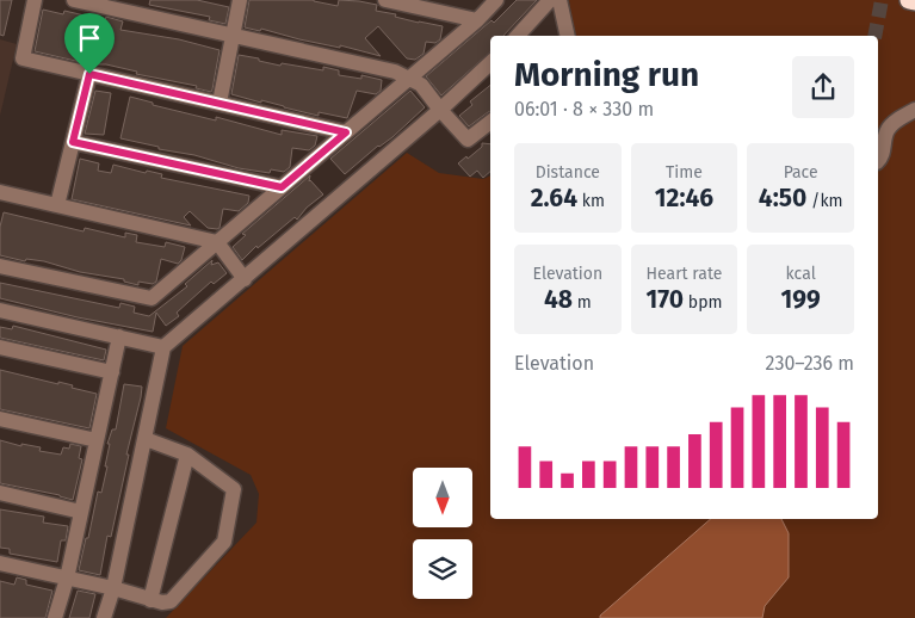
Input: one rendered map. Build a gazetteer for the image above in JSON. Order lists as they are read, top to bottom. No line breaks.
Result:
{"north":"bottom","page":{"heading":["Morning run","06:01 · 8 × 330 m"],"stats":[["Distance","2.64 km"],["Time","12:46"],["Pace","4:50 /km"],["Elevation","48 m"],["Heart rate","170 bpm"],["kcal","199"]],"chart":["Elevation","230–236 m"]}}
